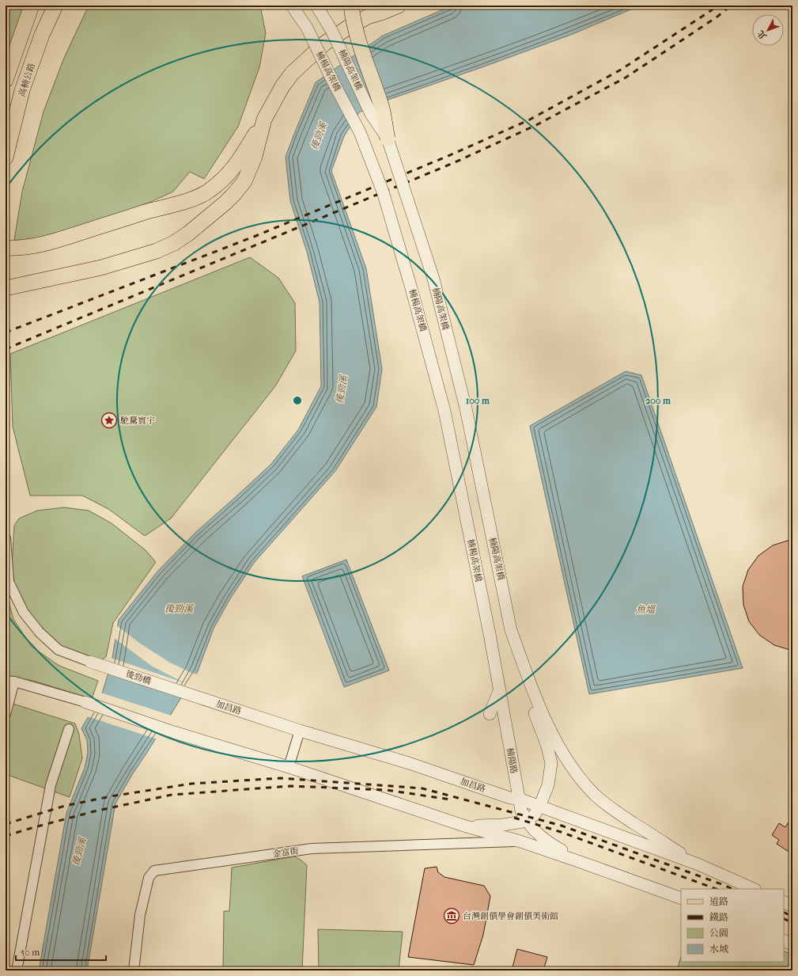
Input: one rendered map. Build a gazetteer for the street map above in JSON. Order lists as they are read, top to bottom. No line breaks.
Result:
{"streets":{"main road":["高楠公路"],"street":["楠陽高架橋","楠楊高架橋","後勁橋","加昌路","楠陽路","金富街"]},"crossings":[["楠楊高架橋","楠陽路"],["後勁橋","加昌路"],["加昌路","楠陽路"]],"water":["後勁溪","魚塭"],"places":{"place":["馳騖寰宇"],"museum":["台灣創價學會創價美術館"]},"legend":["道路","鐵路","公園","水域"],"scale_bar":"50 m","north":"bottom left","rings":["100 m","200 m"]}
